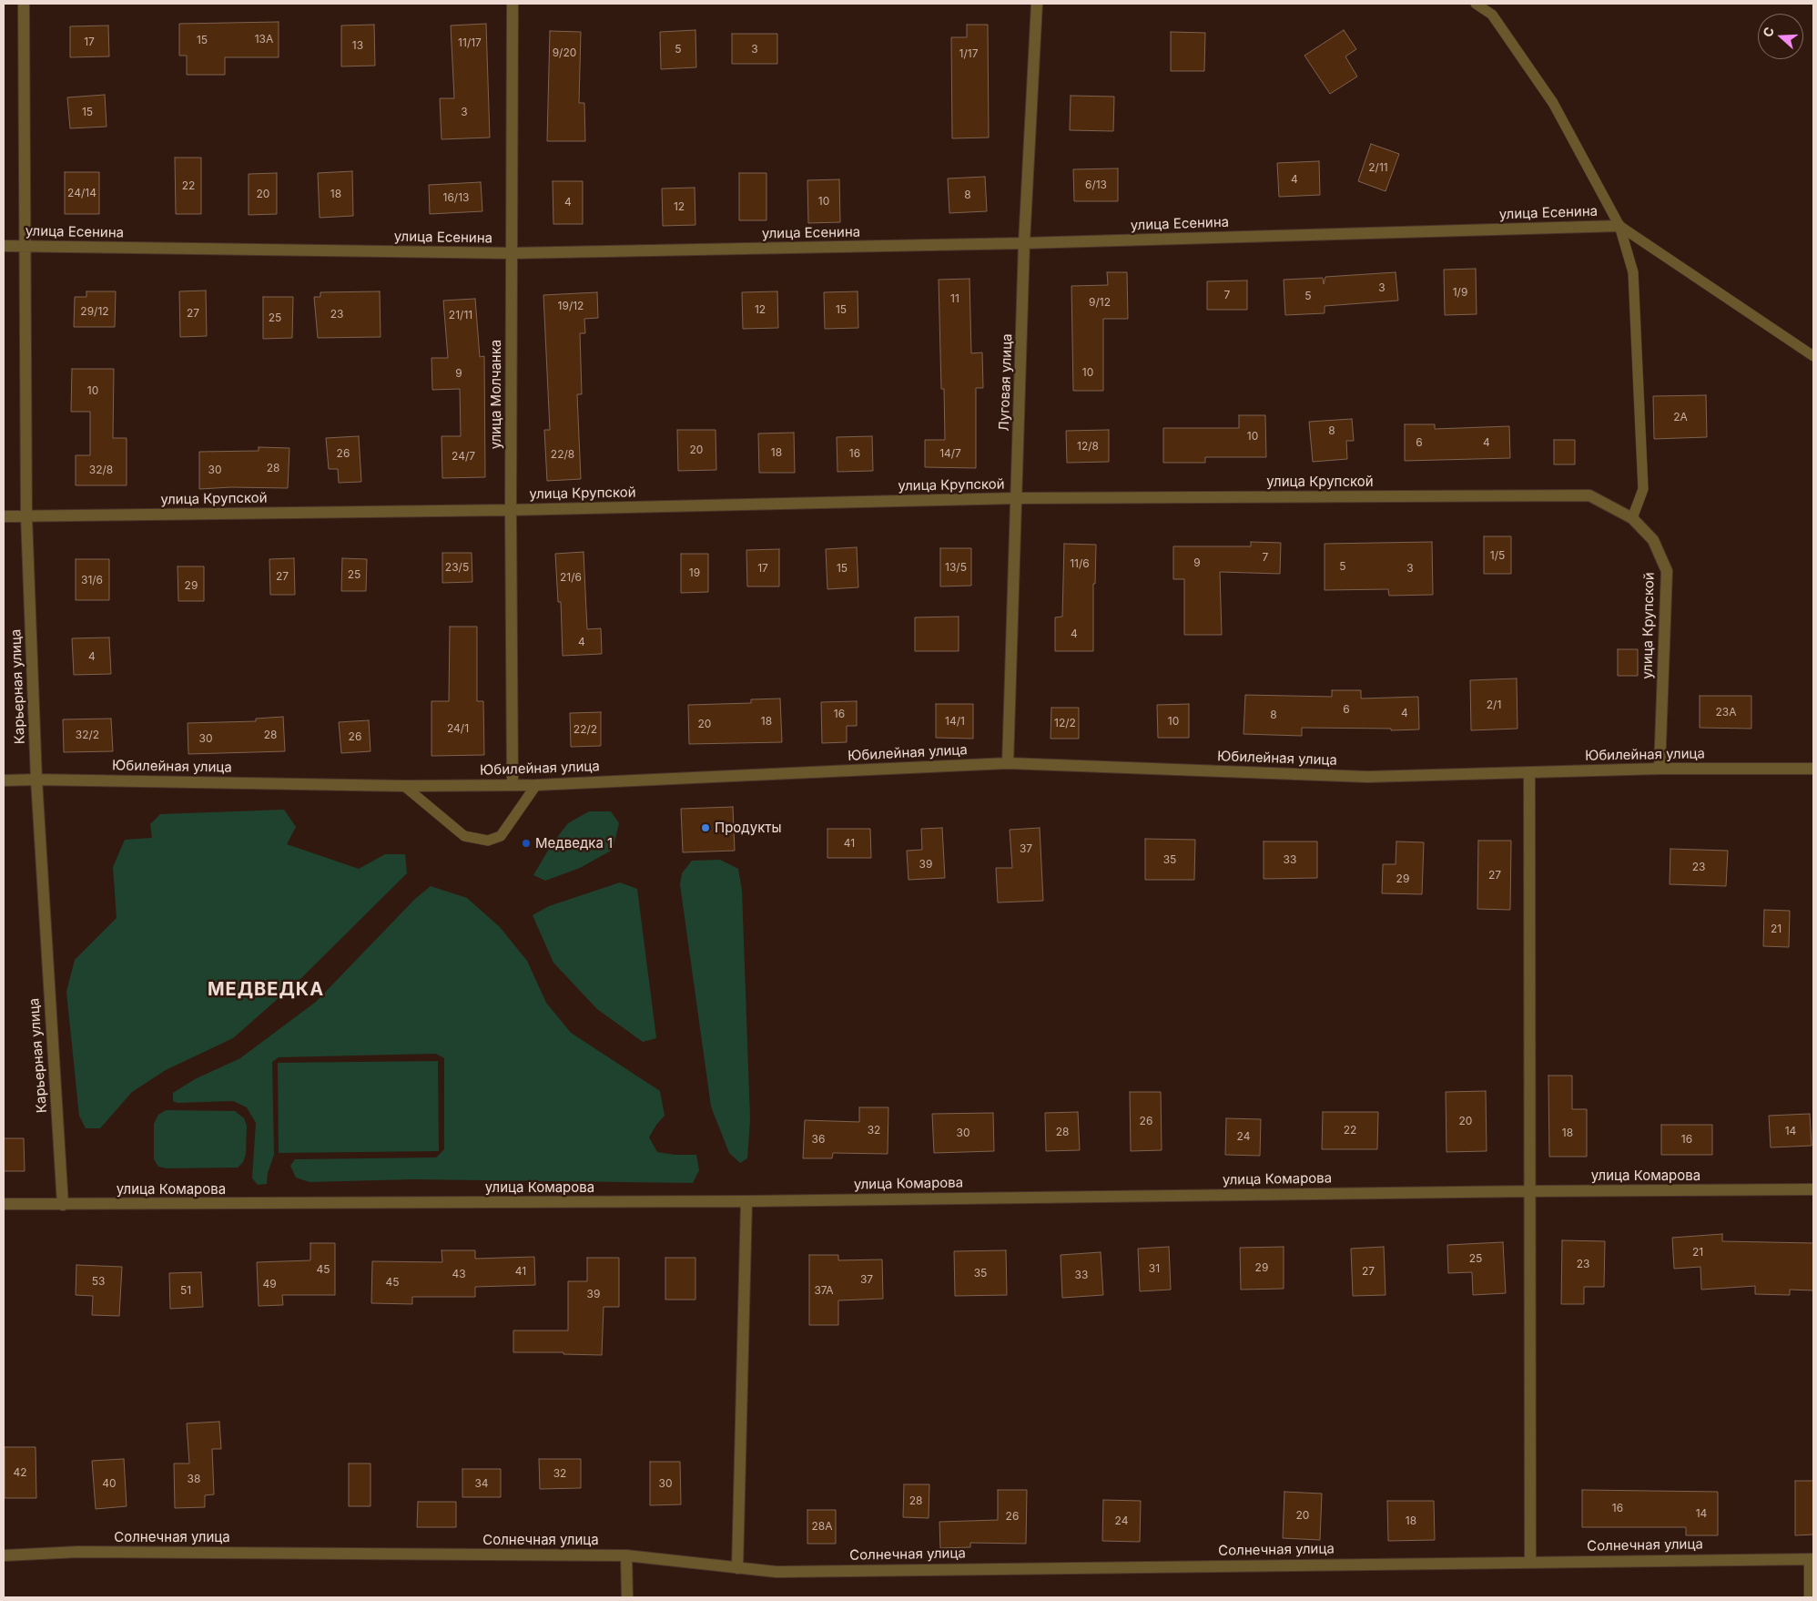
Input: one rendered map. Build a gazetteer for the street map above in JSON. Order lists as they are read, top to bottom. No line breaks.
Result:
{"streets":{"street":["улица Есенина","Луговая улица","улица Молчанка","улица Крупской","Карьерная улица","Юбилейная улица","улица Комарова","Солнечная улица"]},"crossings":[["улица Есенина","Луговая улица"],["улица Есенина","улица Молчанка"],["улица Есенина","Карьерная улица"],["Луговая улица","улица Крупской"],["Луговая улица","Юбилейная улица"],["улица Молчанка","улица Крупской"],["улица Молчанка","Юбилейная улица"],["улица Крупской","Карьерная улица"],["улица Крупской","Юбилейная улица"],["Карьерная улица","Юбилейная улица"],["Карьерная улица","улица Комарова"]],"districts":["МЕДВЕДКА"],"places":["Продукты","Медведка 1"],"house_numbers":["13А","15","17","11/17","13","5","3","9/20","1/17","15","3","2/11","4","6/13","22","24/14","20","18","8","16/13","10","4","12","3","1/9","7","5","11","9/12","19/12","12","15","29/12","27","23","21/11","25","10","9","10","2А","8","10","6","4","12/8","20","18","26","16","14/7","22/8","24/7","28","32/8","30","1/5","7","9","11/6","5","23/5","13/5","17","15","3","19","25","27","21/6","31/6","29","4","4","4","2/1","6","23А","4","16","8","18","14/1","10","12/2","20","24/1","22/2","32/2","28","26","30","41","37","35","33","39","23","27","29","21","26","20","32","22","14","28","30","18","24","36","16","21","25","23","29","31","45","41","27","35","43","33","37","53","45","49","51","37А","39","42","32","38","40","34","30","28","16","14","20","26","24","18","28А"],"north":"left"}
